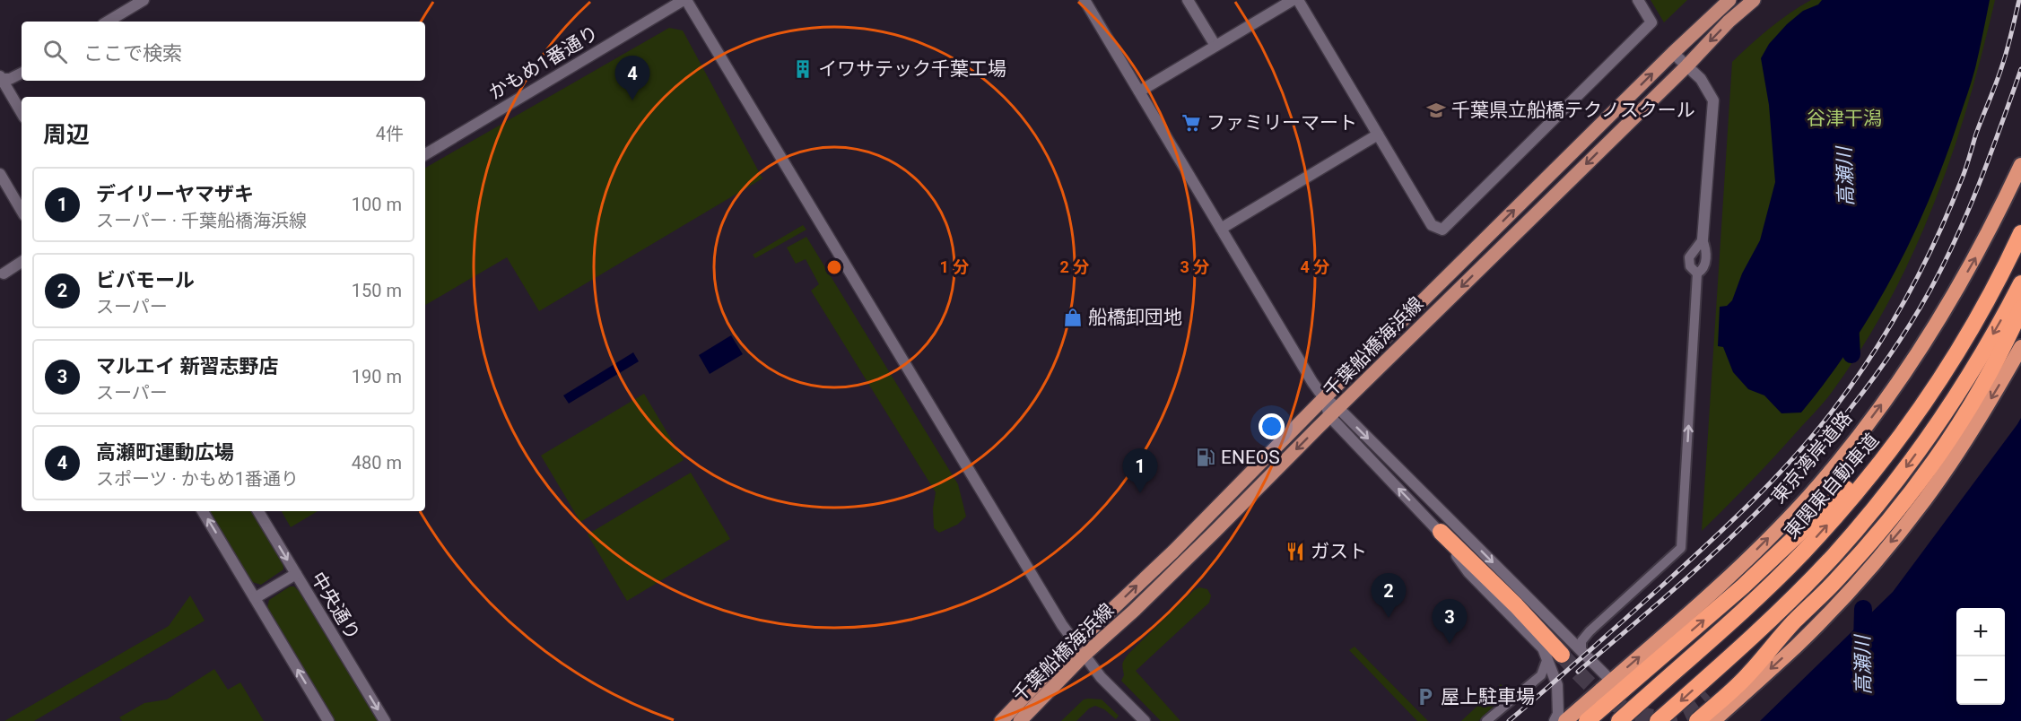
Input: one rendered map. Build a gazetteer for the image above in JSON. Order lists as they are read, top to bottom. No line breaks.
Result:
{"streets":{"highway":["東京湾岸道路","東関東自動車道"],"main road":["千葉船橋海浜線"],"street":["かもめ1番通り","中央通り"]},"water":["高瀬川"],"parks":["谷津干潟"],"places":{"building":["イワサテック千葉工場"],"school or university":["千葉県立船橋テクノスクール"],"supermarket":["ファミリーマート"],"shop":["船橋卸団地"],"fuel station":["ENEOS"],"restaurant":["ガスト"],"parking":["屋上駐車場"]},"page":{"search":"ここで検索","pins":["4","1","2","3"],"heading":["周辺","4件"],"list":[{"mark":"1","name":"デイリーヤマザキ","note":"スーパー · 千葉船橋海浜線","value":"100 m"},{"mark":"2","name":"ビバモール","note":"スーパー","value":"150 m"},{"mark":"3","name":"マルエイ 新習志野店","note":"スーパー","value":"190 m"},{"mark":"4","name":"高瀬町運動広場","note":"スポーツ · かもめ1番通り","value":"480 m"}],"map_buttons":["+","−"]},"rings":["1 分","2 分","3 分","4 分"]}
